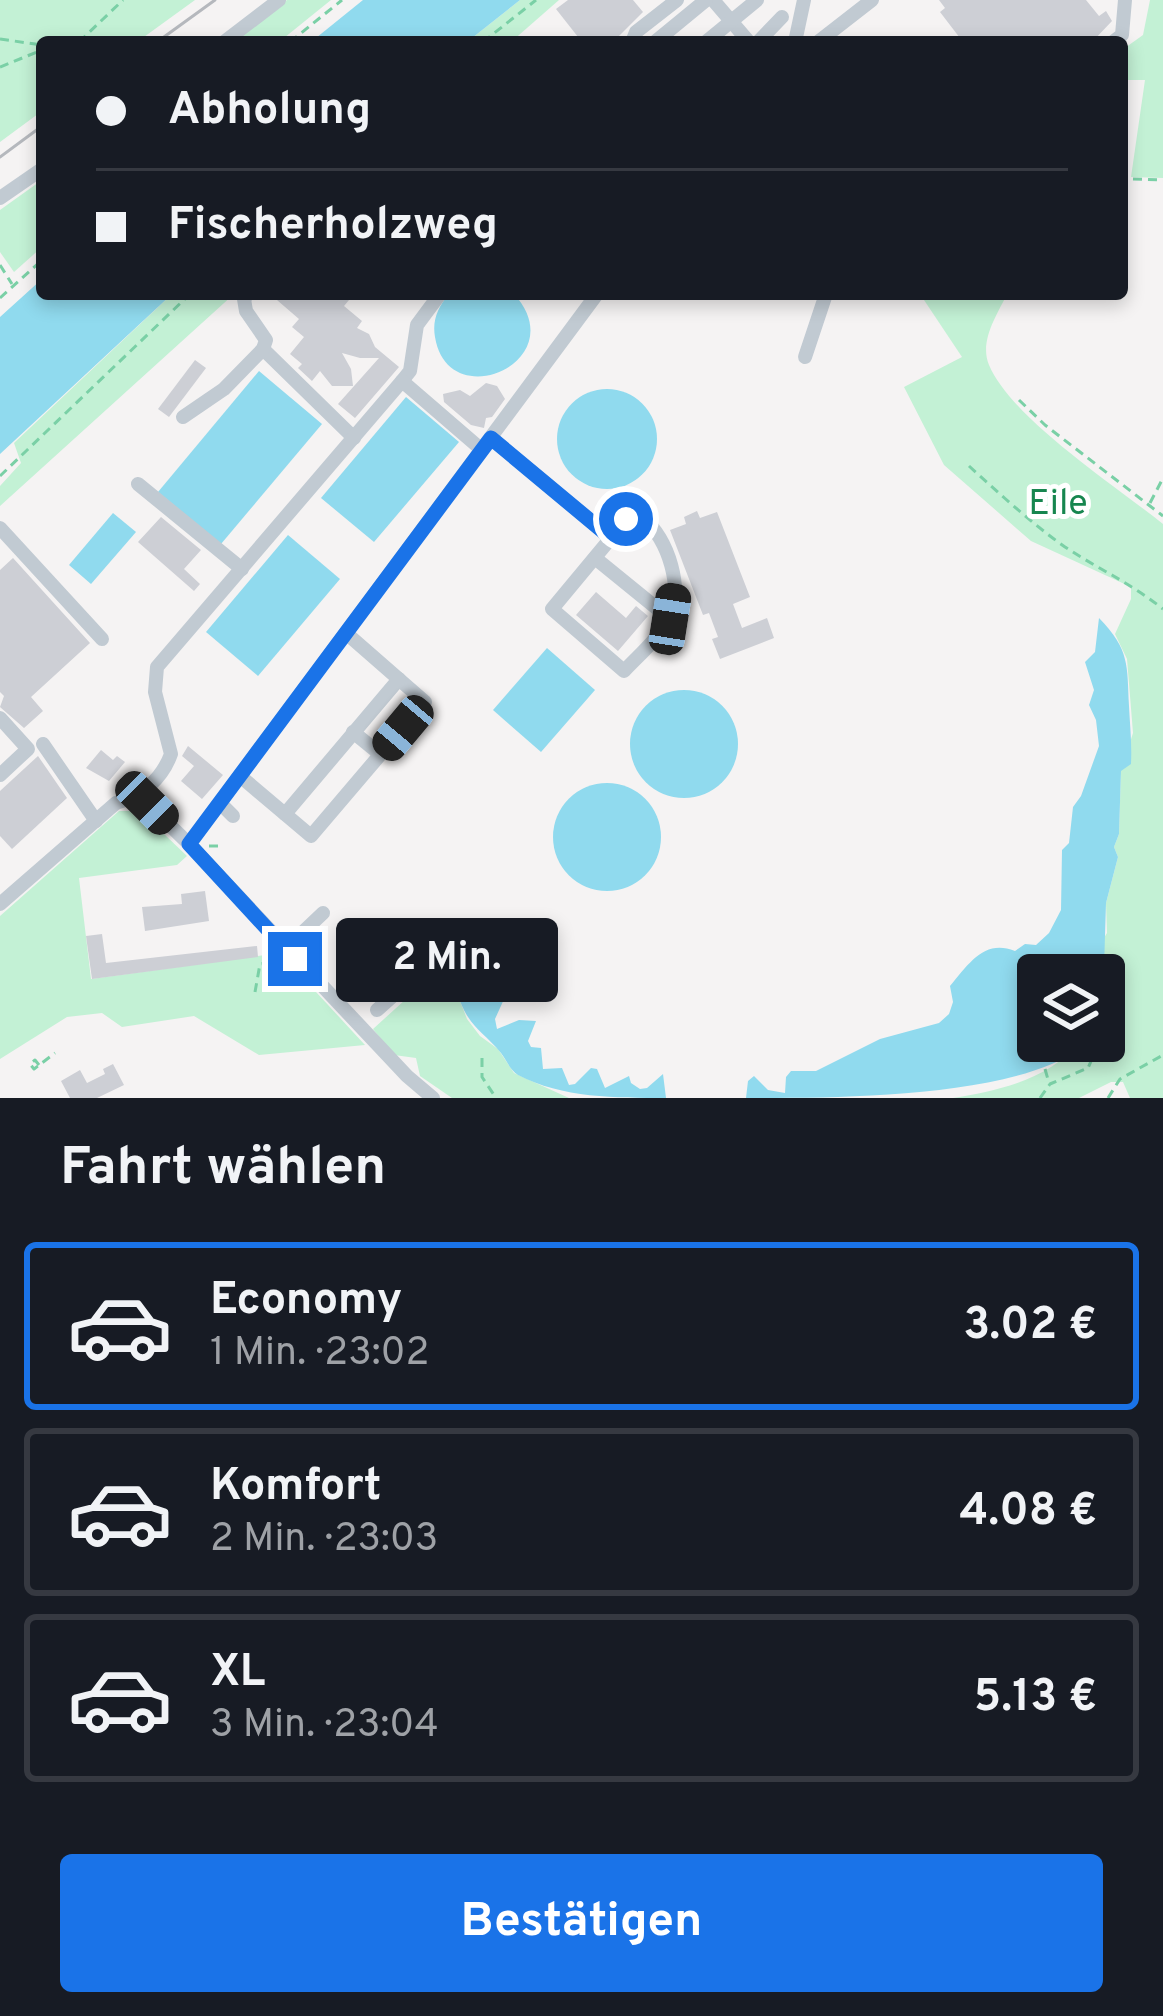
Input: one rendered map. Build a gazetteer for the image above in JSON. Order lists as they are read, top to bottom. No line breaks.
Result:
{"parks":["Eile"],"page":{"banner":["Abholung","Fischerholzweg"],"bubble":"2 Min.","heading":"Fahrt wählen","list":[{"name":"Economy","note":"1 Min. · 23:02","value":"3.02 €"},{"name":"Komfort","note":"2 Min. · 23:03","value":"4.08 €"},{"name":"XL","note":"3 Min. · 23:04","value":"5.13 €"}],"buttons":"Bestätigen"}}
